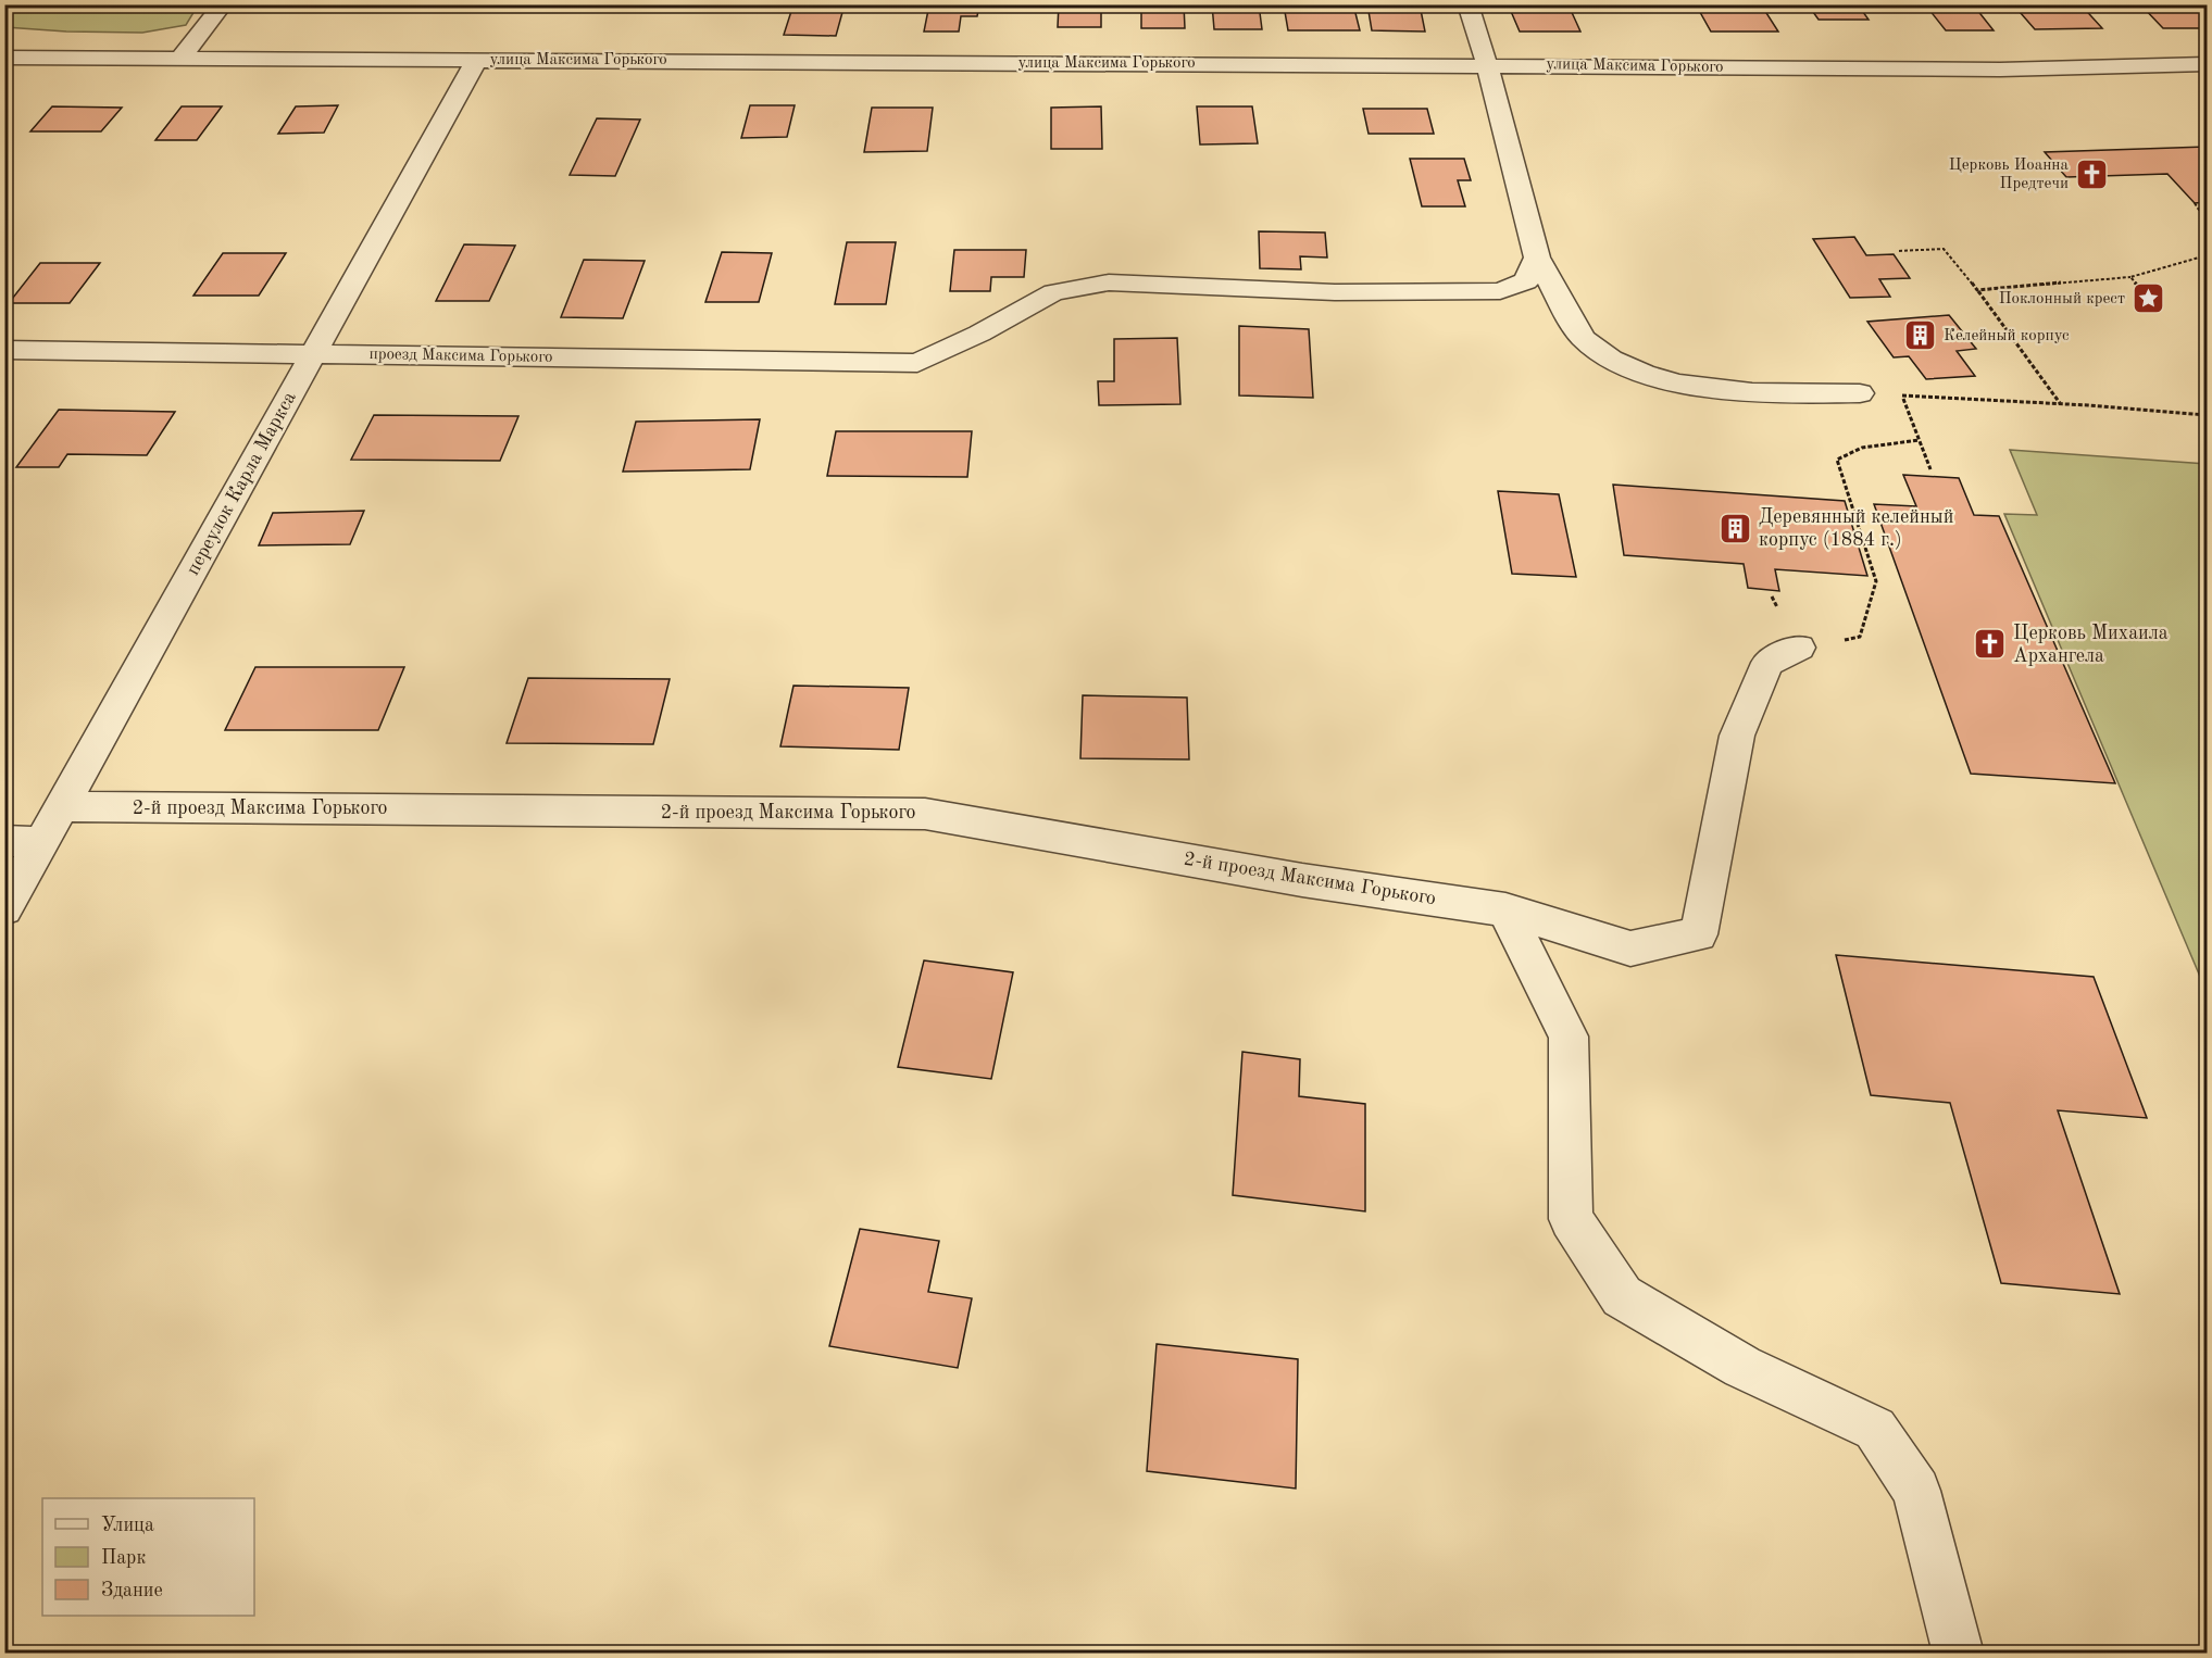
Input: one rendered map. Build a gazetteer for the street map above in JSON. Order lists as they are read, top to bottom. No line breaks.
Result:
{"streets":{"street":["улица Максима Горького","проезд Максима Горького","переулок Карла Маркса","2-й проезд Максима Горького"]},"crossings":[["улица Максима Горького","переулок Карла Маркса"],["проезд Максима Горького","переулок Карла Маркса"],["переулок Карла Маркса","2-й проезд Максима Горького"]],"places":{"church":["Церковь Иоанна Предтечи","Церковь Михаила Архангела"],"place":["Поклонный крест"],"building":["Келейный корпус","Деревянный келейный корпус (1884 г.)"]},"legend":["Улица","Парк","Здание"]}
